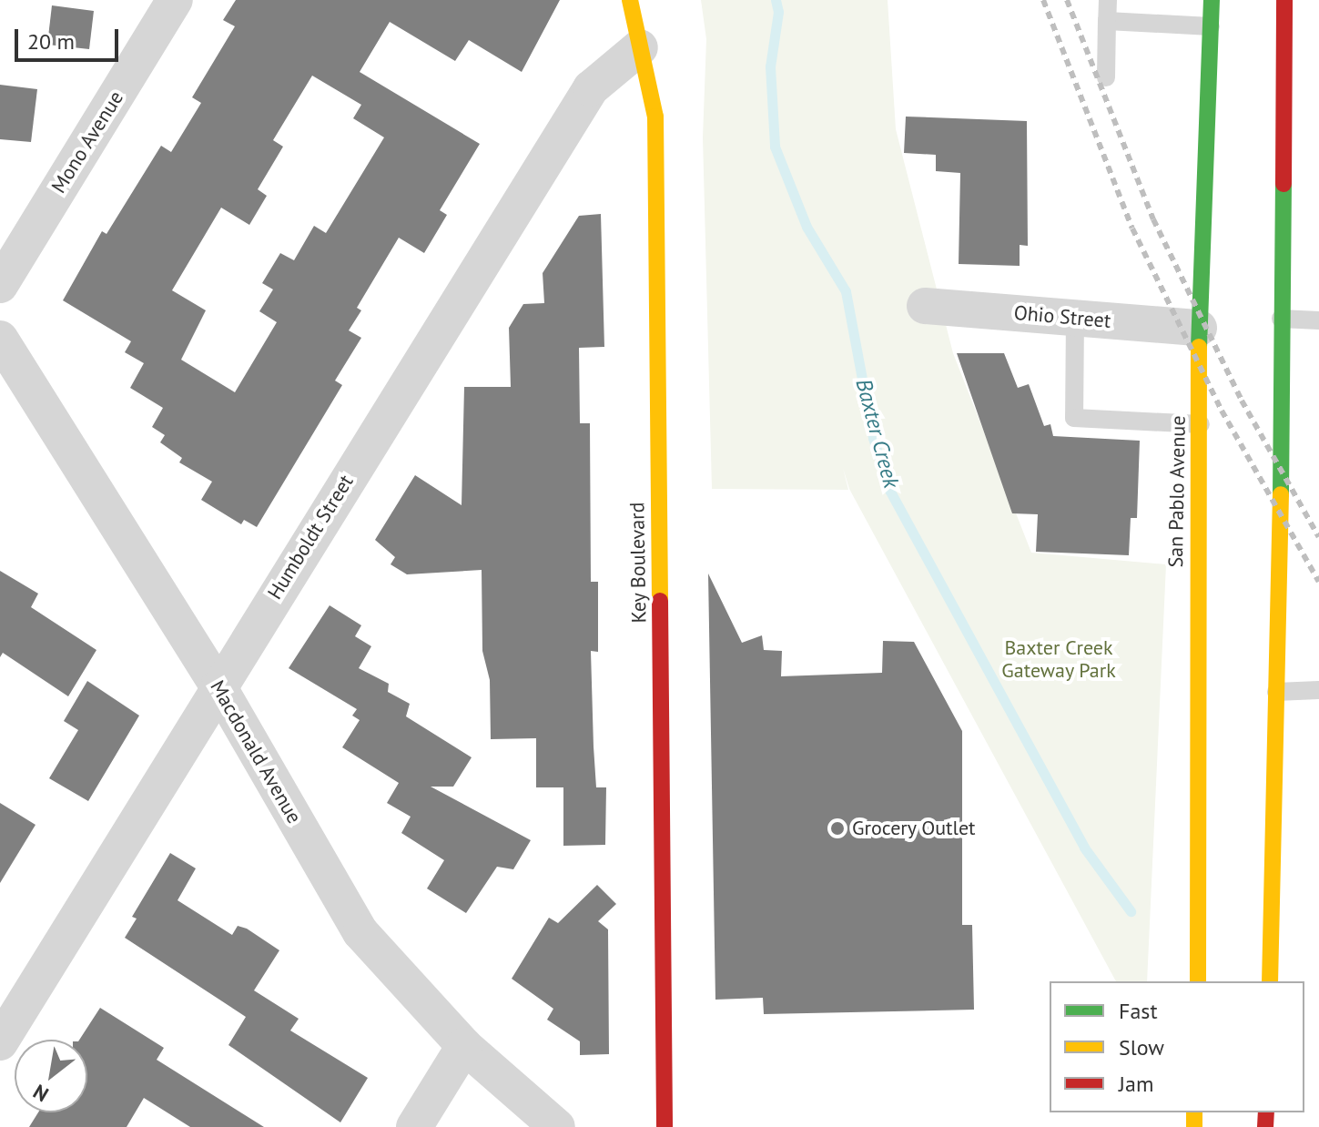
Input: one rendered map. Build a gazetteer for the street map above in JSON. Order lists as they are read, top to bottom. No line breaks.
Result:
{"streets":{"main road":["San Pablo Avenue","Key Boulevard"],"street":["Mono Avenue","Ohio Street","Humboldt Street","Macdonald Avenue"]},"crossings":[["Ohio Street","San Pablo Avenue"],["Humboldt Street","Key Boulevard"],["Humboldt Street","Macdonald Avenue"]],"water":["Baxter Creek"],"parks":["Baxter Creek Gateway Park"],"places":["Grocery Outlet"],"legend":["Fast","Slow","Jam"],"scale_bar":"20 m","north":"bottom left"}
